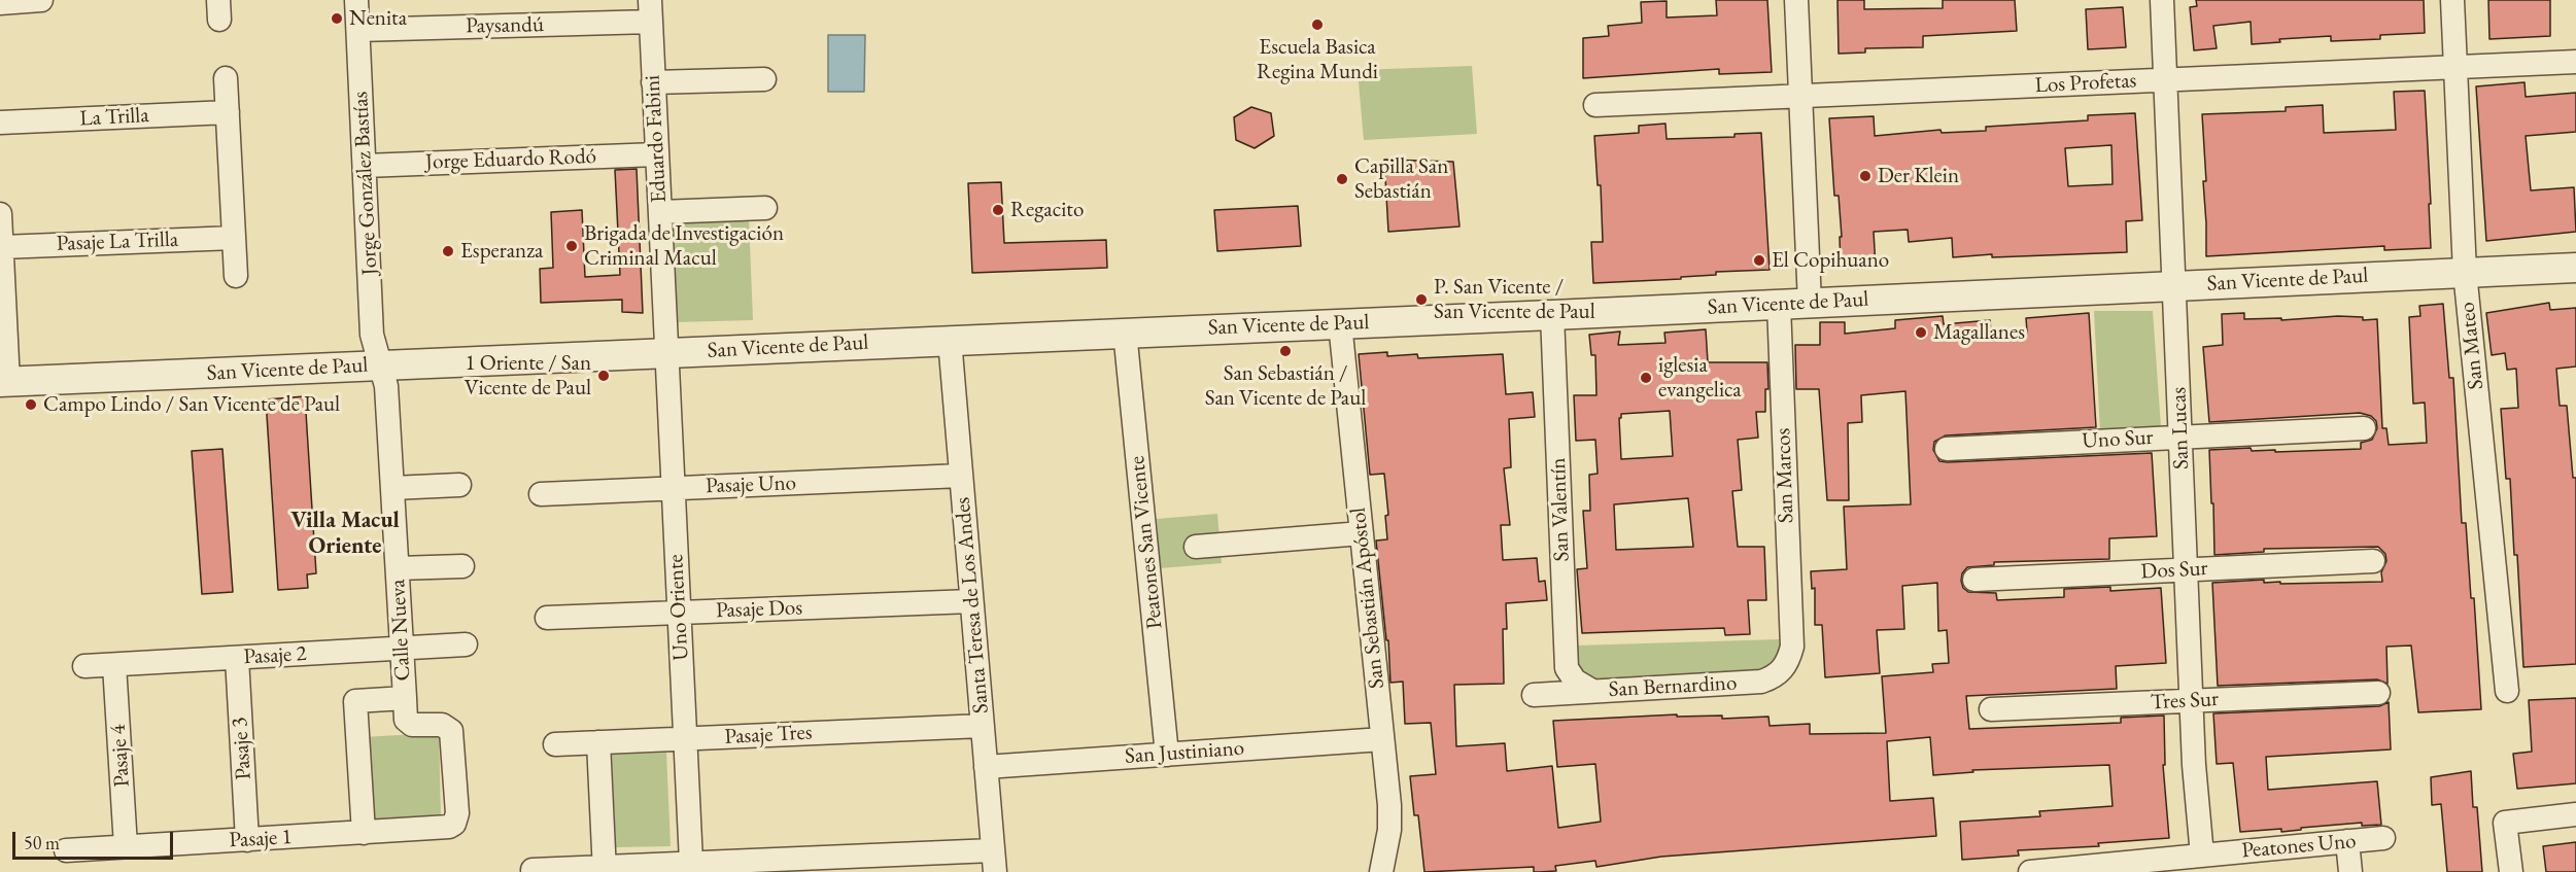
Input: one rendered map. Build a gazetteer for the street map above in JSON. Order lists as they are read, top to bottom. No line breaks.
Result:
{"streets":{"street":["Paysandú","Los Profetas","La Trilla","Eduardo Fabini","Jorge Eduardo Rodó","Jorge González Bastías","Pasaje La Trilla","San Vicente de Paul","San Mateo","San Lucas","Uno Sur","San Marcos","Pasaje Uno","San Valentín","Peatones San Vicente","Dos Sur","San Sebastián Apóstol","Santa Teresa de Los Andes","Uno Oriente","Pasaje Dos","Calle Nueva","Pasaje 2","San Bernardino","Tres Sur","Pasaje Tres","Pasaje 3","San Justiniano","Pasaje 4","Pasaje 1","Peatones Uno"]},"crossings":[["Paysandú","Eduardo Fabini"],["Paysandú","Jorge González Bastías"],["Los Profetas","San Mateo"],["Los Profetas","San Lucas"],["Eduardo Fabini","Jorge Eduardo Rodó"],["Eduardo Fabini","San Vicente de Paul"],["Eduardo Fabini","Uno Oriente"],["Jorge Eduardo Rodó","Jorge González Bastías"],["Jorge González Bastías","San Vicente de Paul"],["Jorge González Bastías","Calle Nueva"],["San Vicente de Paul","San Mateo"],["San Vicente de Paul","San Lucas"],["San Vicente de Paul","San Marcos"],["San Vicente de Paul","San Valentín"],["San Vicente de Paul","Peatones San Vicente"],["San Vicente de Paul","San Sebastián Apóstol"],["San Vicente de Paul","Santa Teresa de Los Andes"],["San Vicente de Paul","Uno Oriente"],["San Vicente de Paul","Calle Nueva"],["San Lucas","Uno Sur"],["San Lucas","Dos Sur"],["San Lucas","Tres Sur"],["San Lucas","Peatones Uno"],["San Marcos","San Bernardino"],["Pasaje Uno","Santa Teresa de Los Andes"],["Pasaje Uno","Uno Oriente"],["San Valentín","San Bernardino"],["Peatones San Vicente","San Justiniano"],["San Sebastián Apóstol","San Justiniano"],["Santa Teresa de Los Andes","Pasaje Dos"],["Santa Teresa de Los Andes","Pasaje Tres"],["Santa Teresa de Los Andes","San Justiniano"],["Uno Oriente","Pasaje Dos"],["Uno Oriente","Pasaje Tres"],["Calle Nueva","Pasaje 2"],["Calle Nueva","Pasaje 1"],["Pasaje 2","Pasaje 3"],["Pasaje 2","Pasaje 4"],["Pasaje 3","Pasaje 1"],["Pasaje 4","Pasaje 1"]],"districts":["Villa Macul Oriente"],"places":["Nenita","Escuela Basica Regina Mundi","Der Klein","Capilla San Sebastián","Regacito","Brigada de Investigación Criminal Macul","Esperanza","El Copihuano","P. San Vicente / San Vicente de Paul","Magallanes","San Sebastián / San Vicente de Paul","1 Oriente / San Vicente de Paul","iglesia evangelica","Campo Lindo / San Vicente de Paul"],"scale_bar":"50 m"}
